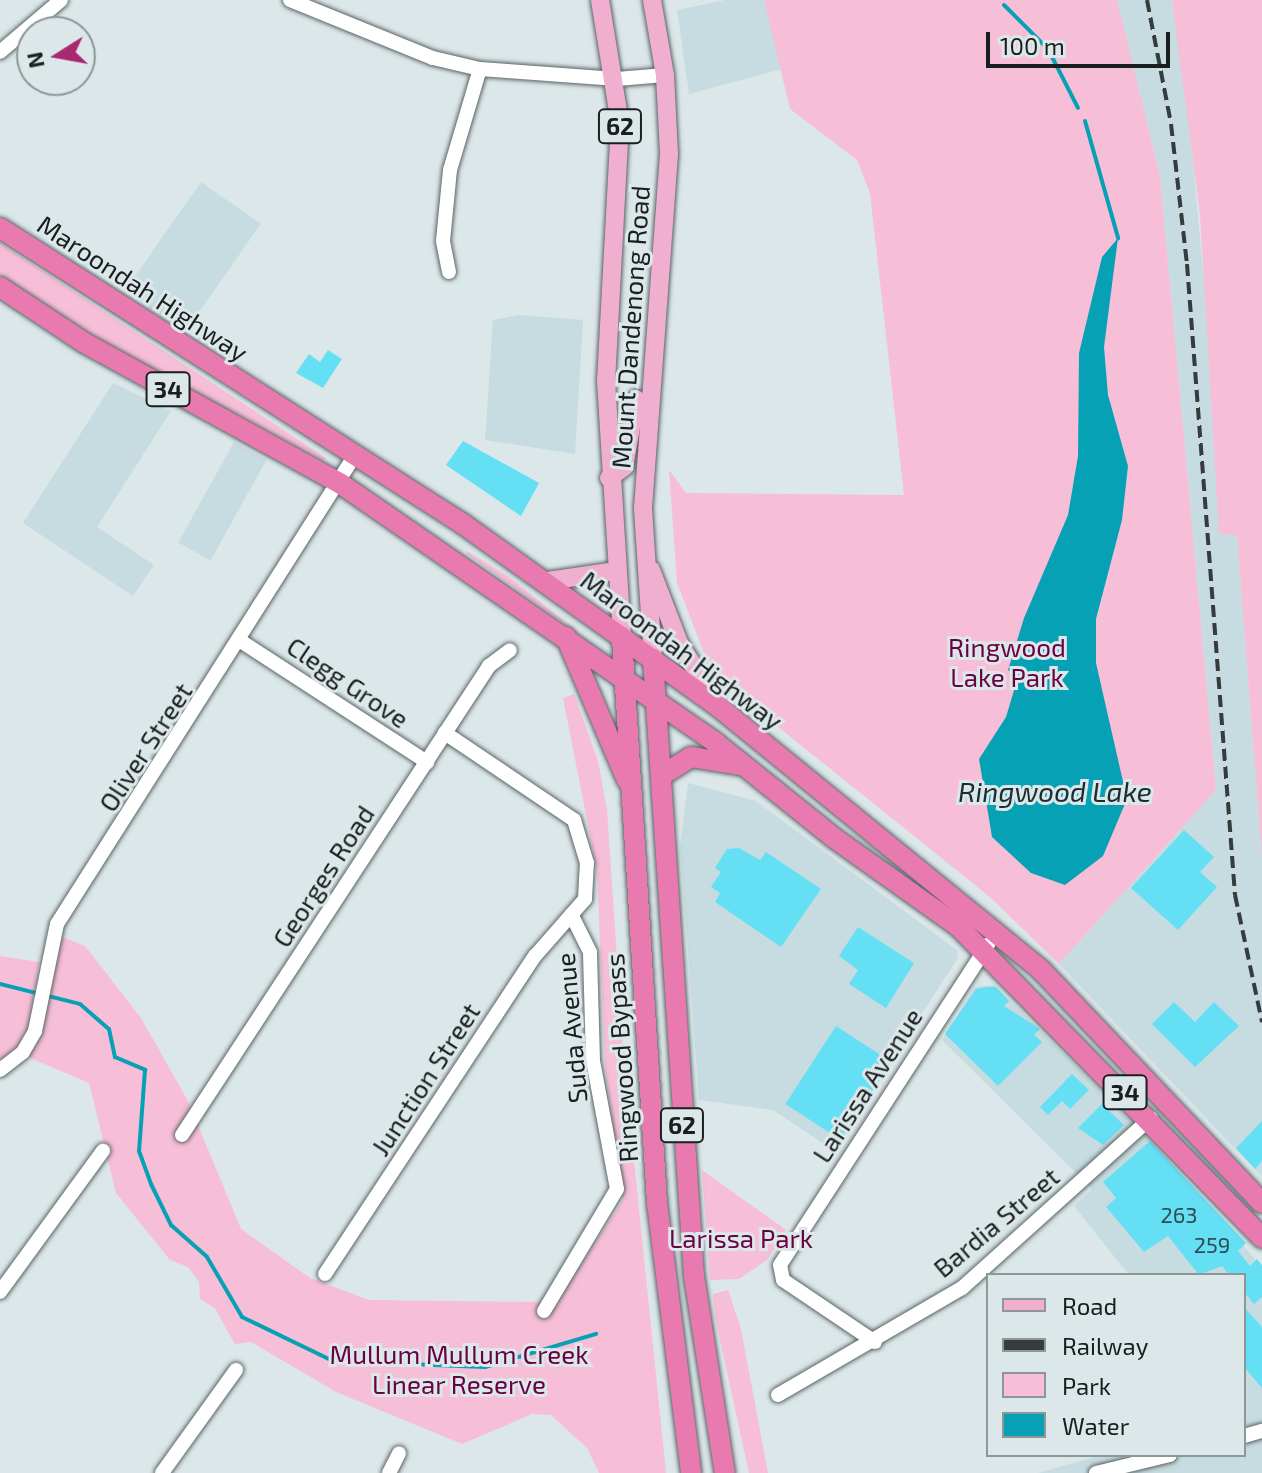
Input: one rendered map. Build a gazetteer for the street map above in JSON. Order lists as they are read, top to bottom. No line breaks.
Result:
{"streets":{"highway":["62","Maroondah Highway","34","Ringwood Bypass"],"main road":["Mount Dandenong Road"],"street":["Clegg Grove","Oliver Street","Georges Road","Suda Avenue","Junction Street","Larissa Avenue","Bardia Street"]},"crossings":[["62","Maroondah Highway"],["62","Mount Dandenong Road"],["Maroondah Highway","Mount Dandenong Road"],["Maroondah Highway","Oliver Street"],["Maroondah Highway","Ringwood Bypass"],["Maroondah Highway","Larissa Avenue"],["Maroondah Highway","Bardia Street"],["Mount Dandenong Road","Ringwood Bypass"],["Clegg Grove","Oliver Street"],["Clegg Grove","Georges Road"],["Georges Road","Junction Street"],["Suda Avenue","Junction Street"],["Larissa Avenue","Bardia Street"]],"water":["Ringwood Lake"],"parks":["Ringwood Lake Park","Larissa Park","Mullum Mullum Creek Linear Reserve"],"house_numbers":["263","259"],"legend":["Road","Railway","Park","Water"],"scale_bar":"100 m","north":"left"}
